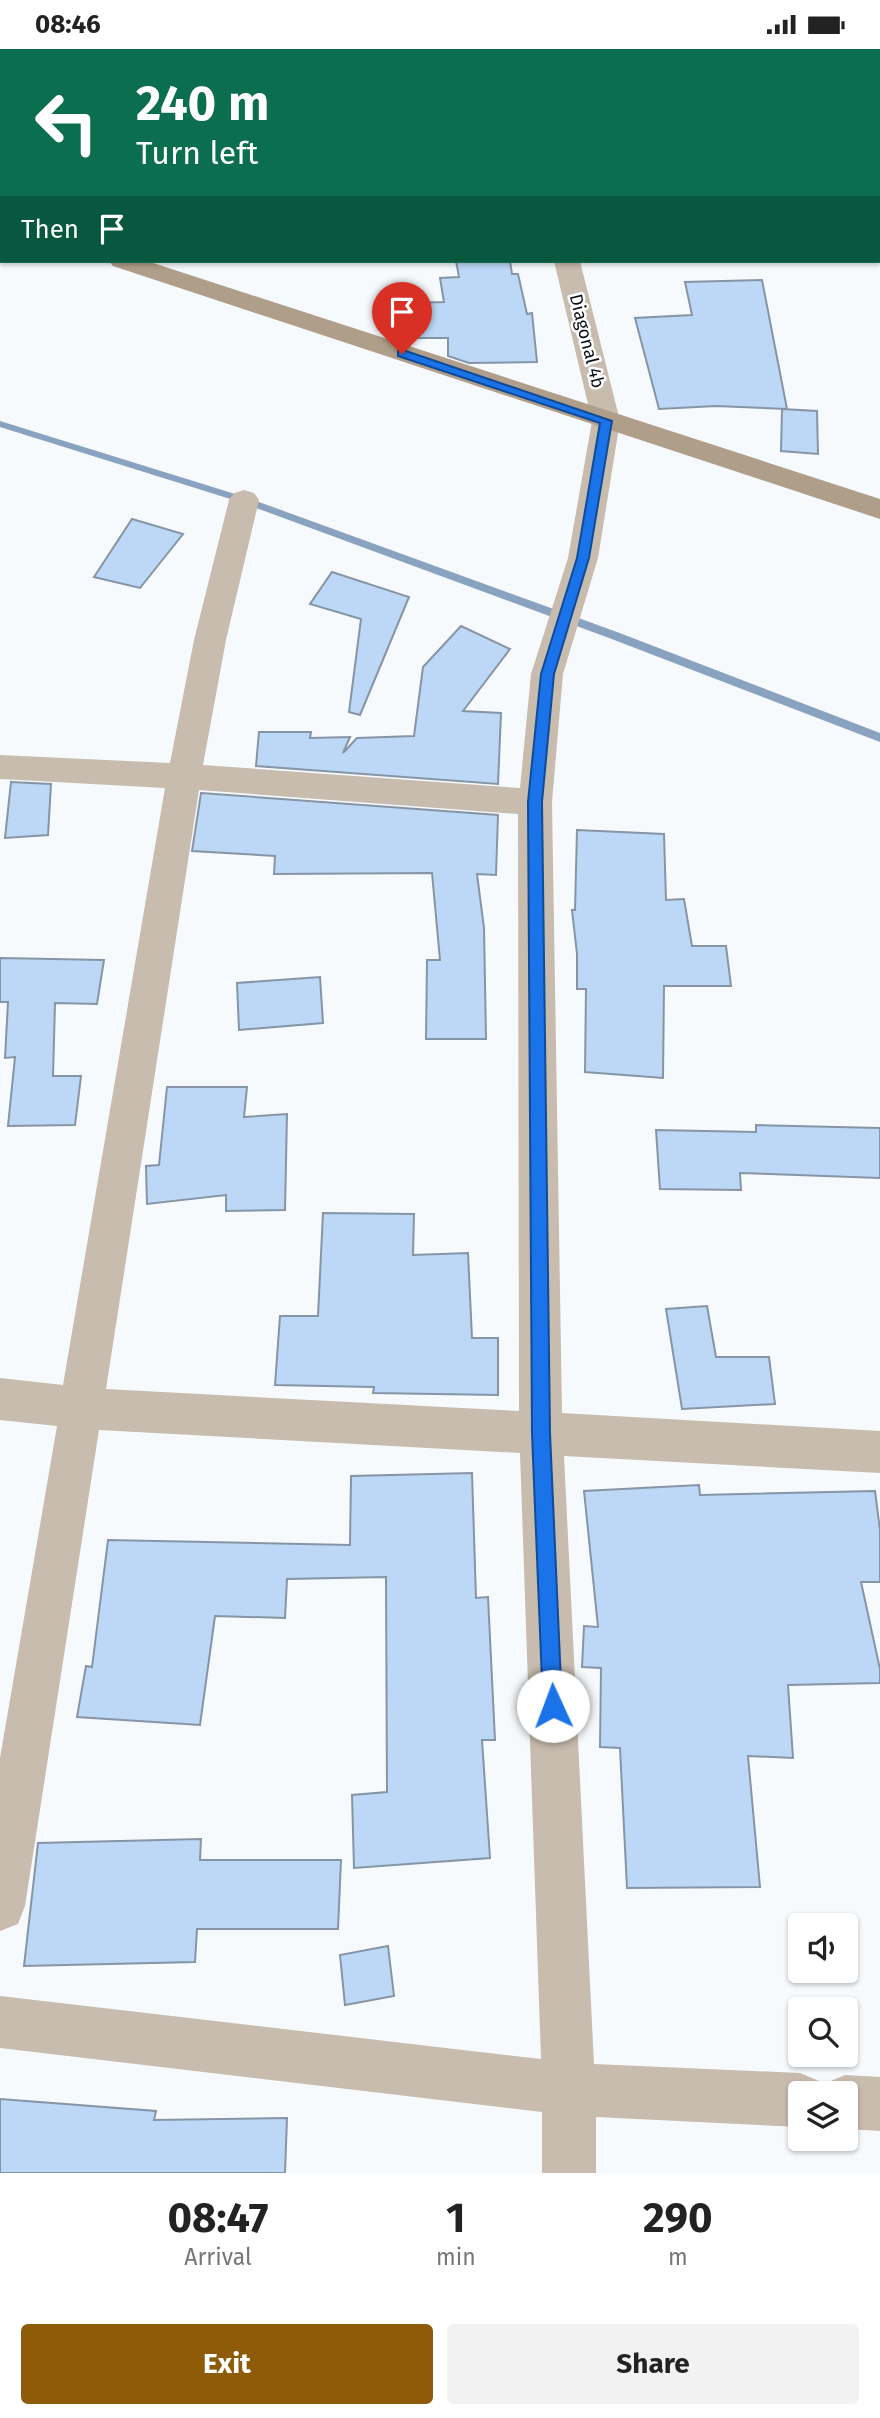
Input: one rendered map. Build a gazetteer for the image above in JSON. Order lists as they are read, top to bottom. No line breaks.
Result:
{"streets":{"street":["Diagonal 4b"]},"page":{"status":"08:46","turn":["240 m","Turn left"],"then":"Then","eta":["08:47","Arrival","1","min","290","m"],"buttons":["Exit","Share"]}}
